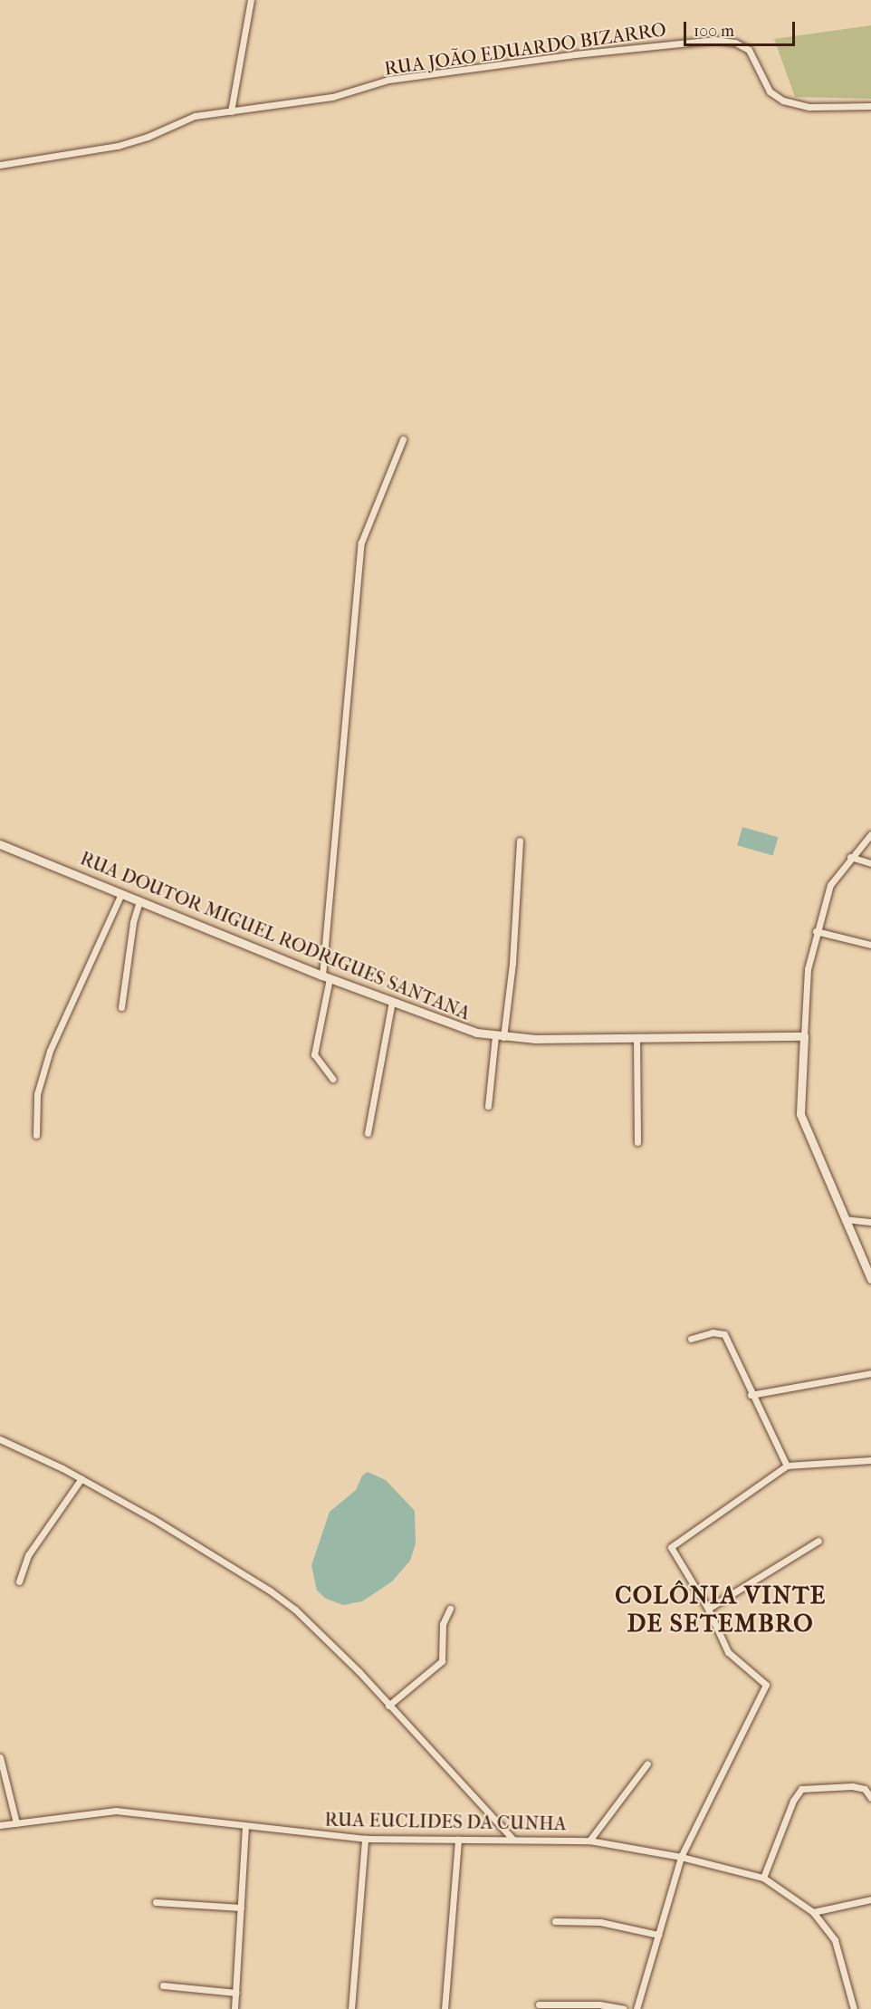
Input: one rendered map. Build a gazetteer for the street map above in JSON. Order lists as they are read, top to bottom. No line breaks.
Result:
{"streets":{"street":["RUA JOÃO EDUARDO BIZARRO","RUA DOUTOR MIGUEL RODRIGUES SANTANA","RUA EUCLIDES DA CUNHA"]},"districts":["COLÔNIA VINTE DE SETEMBRO"],"scale_bar":"100 m"}
